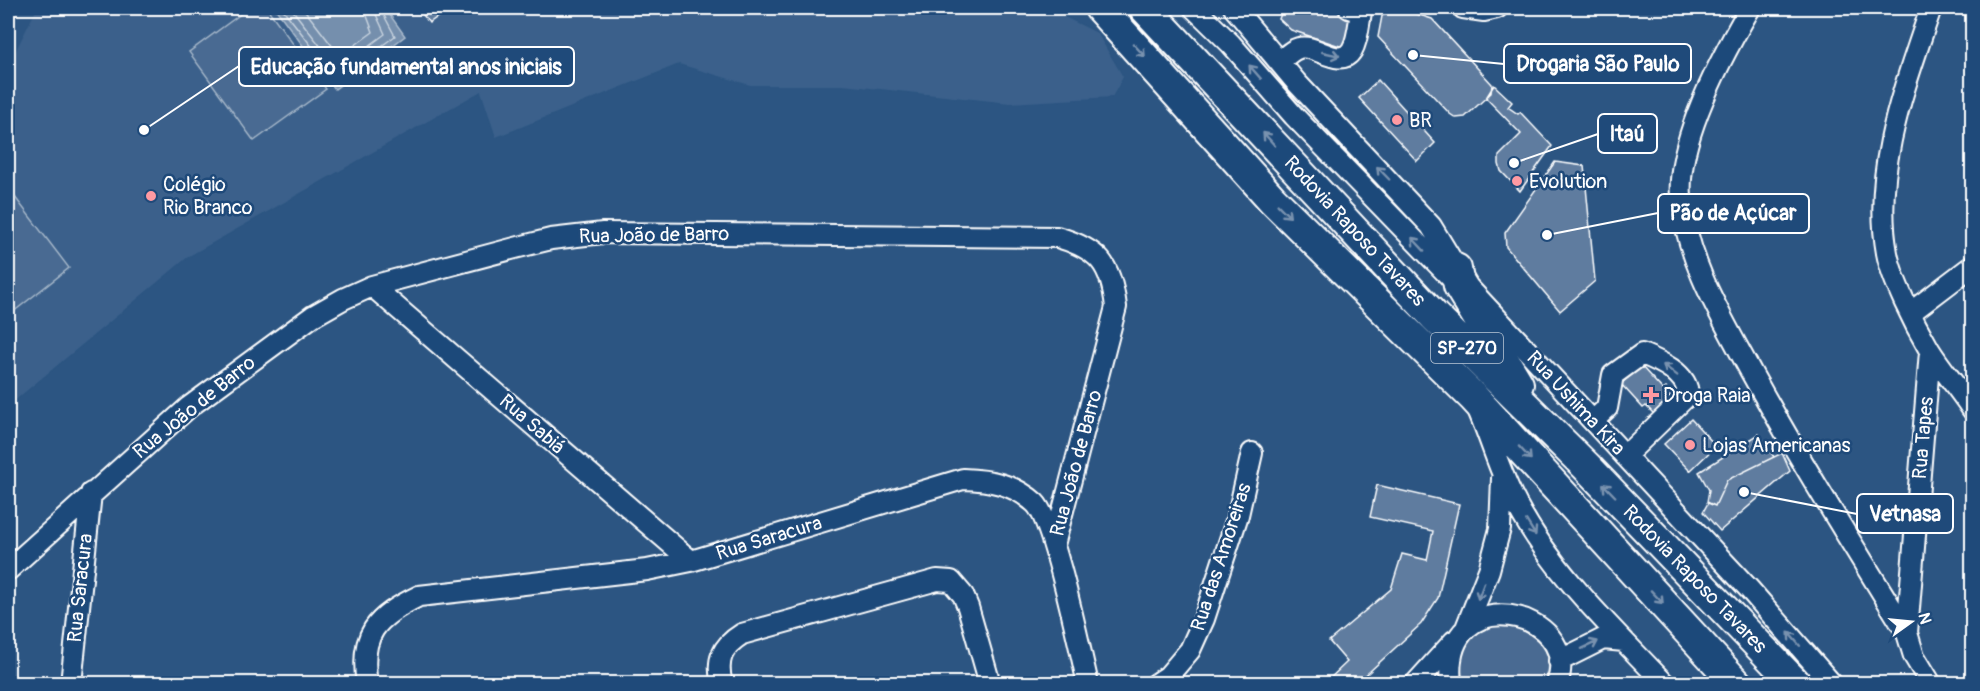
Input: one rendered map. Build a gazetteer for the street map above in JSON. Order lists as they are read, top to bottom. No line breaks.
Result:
{"streets":{"highway":["Rodovia Raposo Tavares","SP-270"],"street":["Rua João de Barro","Rua Ushima Kira","Rua Sabiá","Rua Tapes","Rua Saracura","Rua das Amoreiras"]},"crossings":[["Rua João de Barro","Rua Sabiá"],["Rua João de Barro","Rua Saracura"],["Rua Sabiá","Rua Saracura"]],"places":{"other":["Drogaria São Paulo","BR","Educação fundamental anos iniciais","Itaú","Evolution","Colégio Rio Branco","Pão de Açúcar","Lojas Americanas","Vetnasa"],"health":["Droga Raia"]},"north":"right"}
